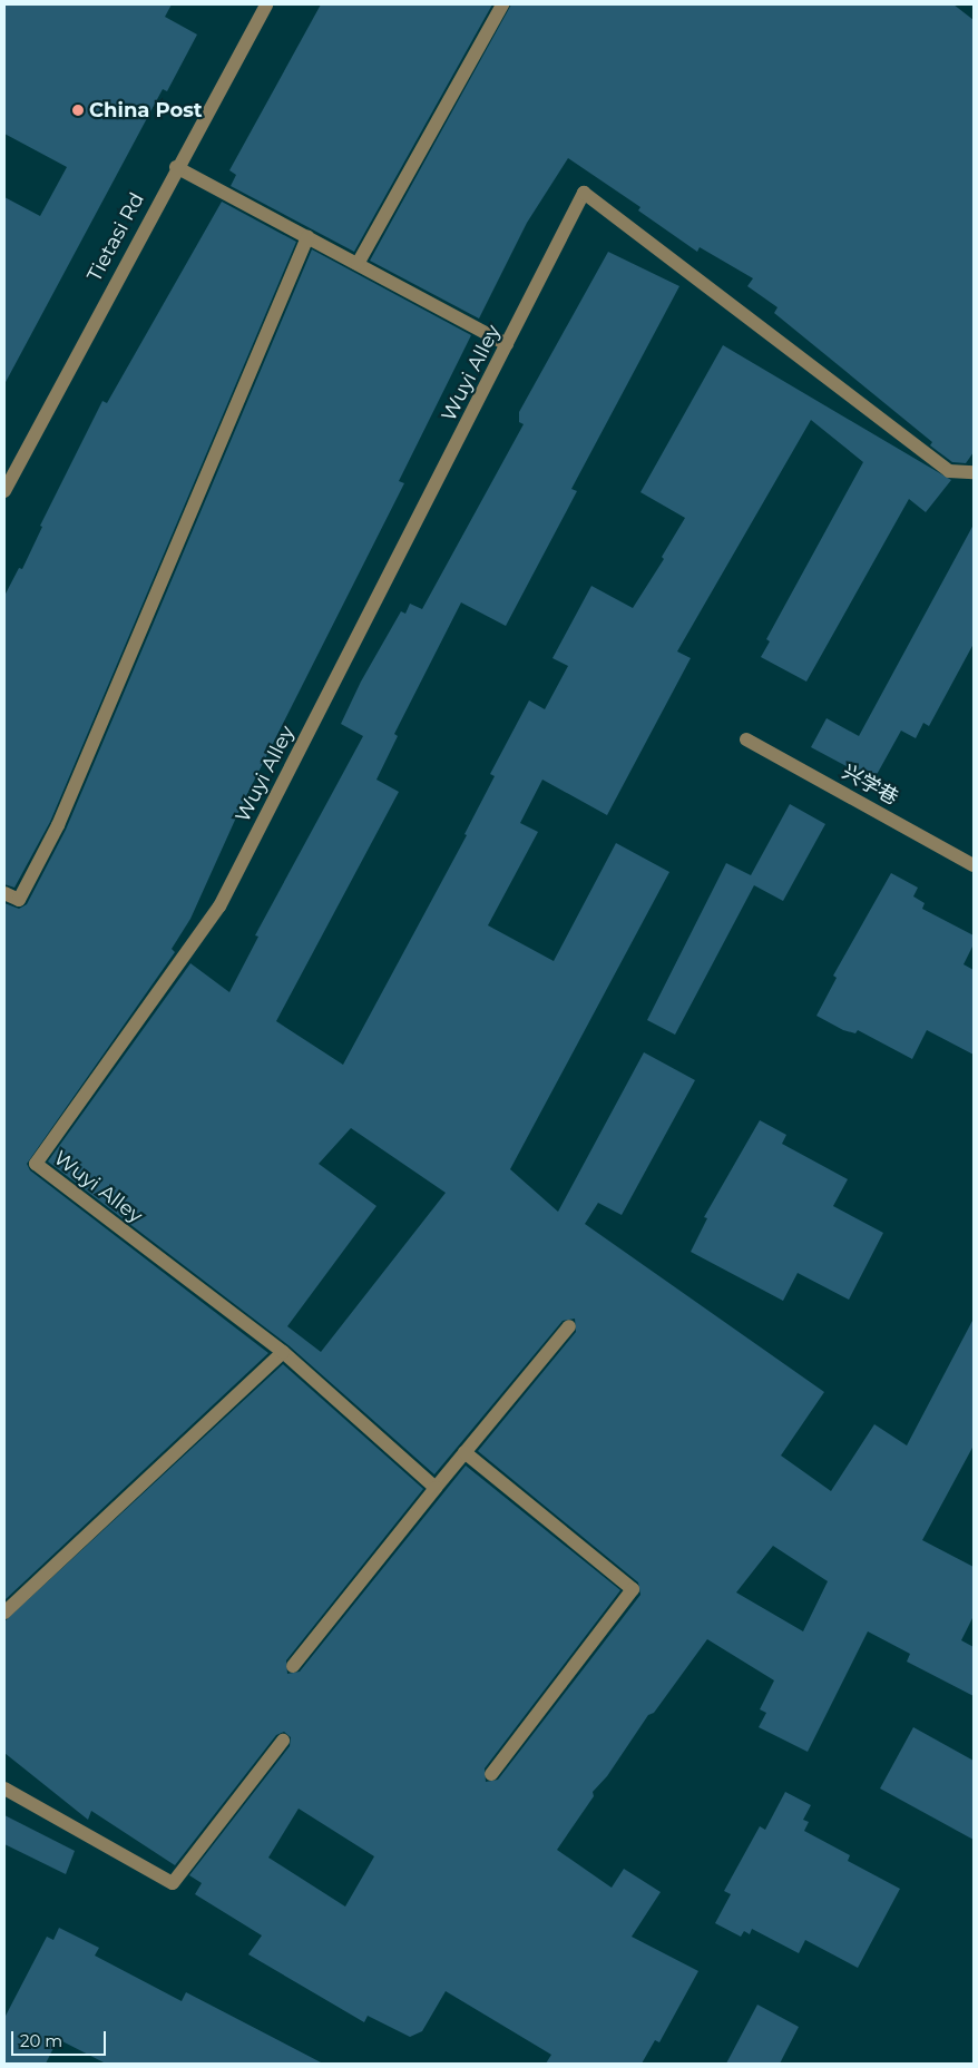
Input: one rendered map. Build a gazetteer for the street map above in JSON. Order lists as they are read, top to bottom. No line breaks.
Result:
{"streets":{"street":["Tietasi Rd","Wuyi Alley","兴学巷"]},"places":["China Post"],"scale_bar":"20 m"}
